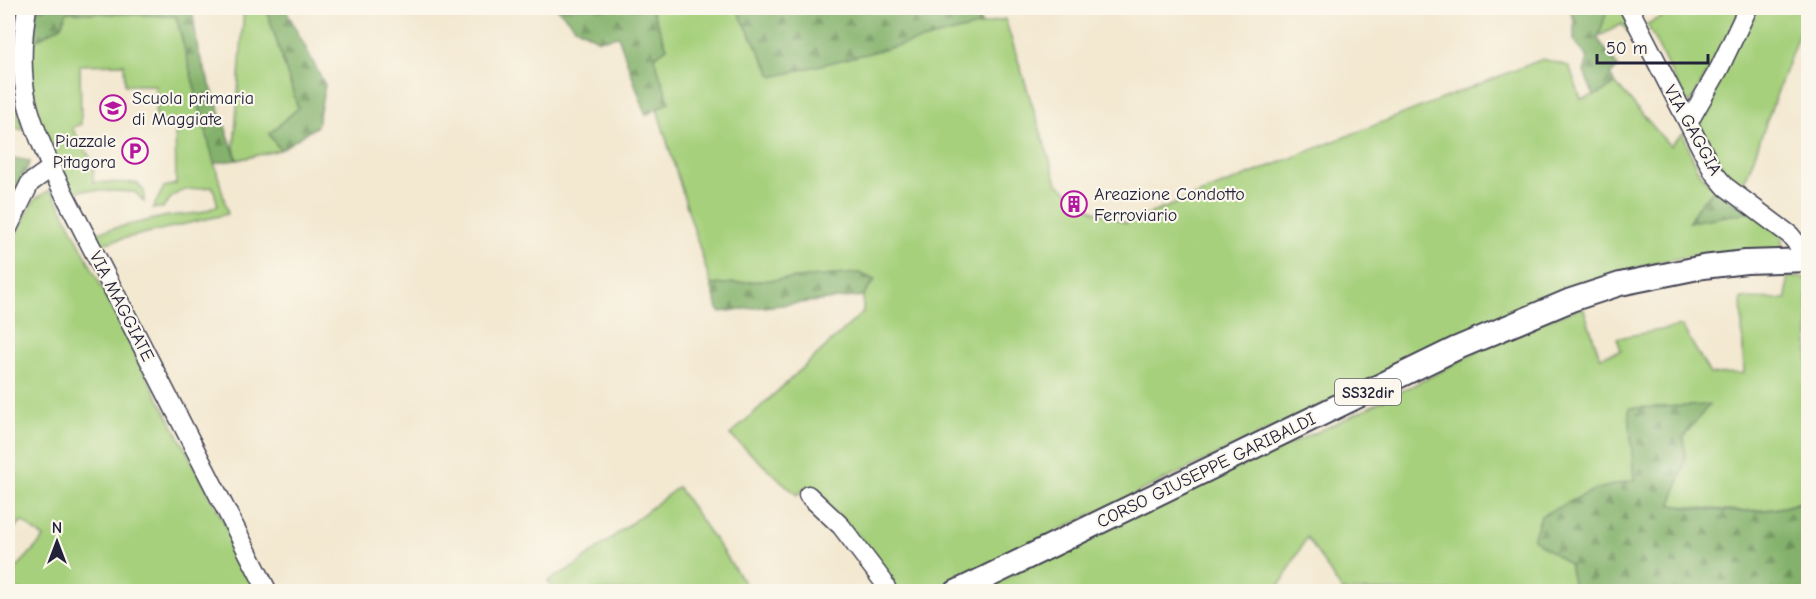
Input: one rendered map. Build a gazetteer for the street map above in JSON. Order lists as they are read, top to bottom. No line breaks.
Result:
{"streets":{"main road":["SS32dir","CORSO GIUSEPPE GARIBALDI"],"street":["VIA GAGGIA","VIA MAGGIATE"]},"crossings":[["VIA GAGGIA","CORSO GIUSEPPE GARIBALDI"]],"places":{"school or university":["Scuola primaria di Maggiate"],"parking":["Piazzale Pitagora"],"building":["Areazione Condotto Ferroviario"]},"scale_bar":"50 m","north":"top"}
